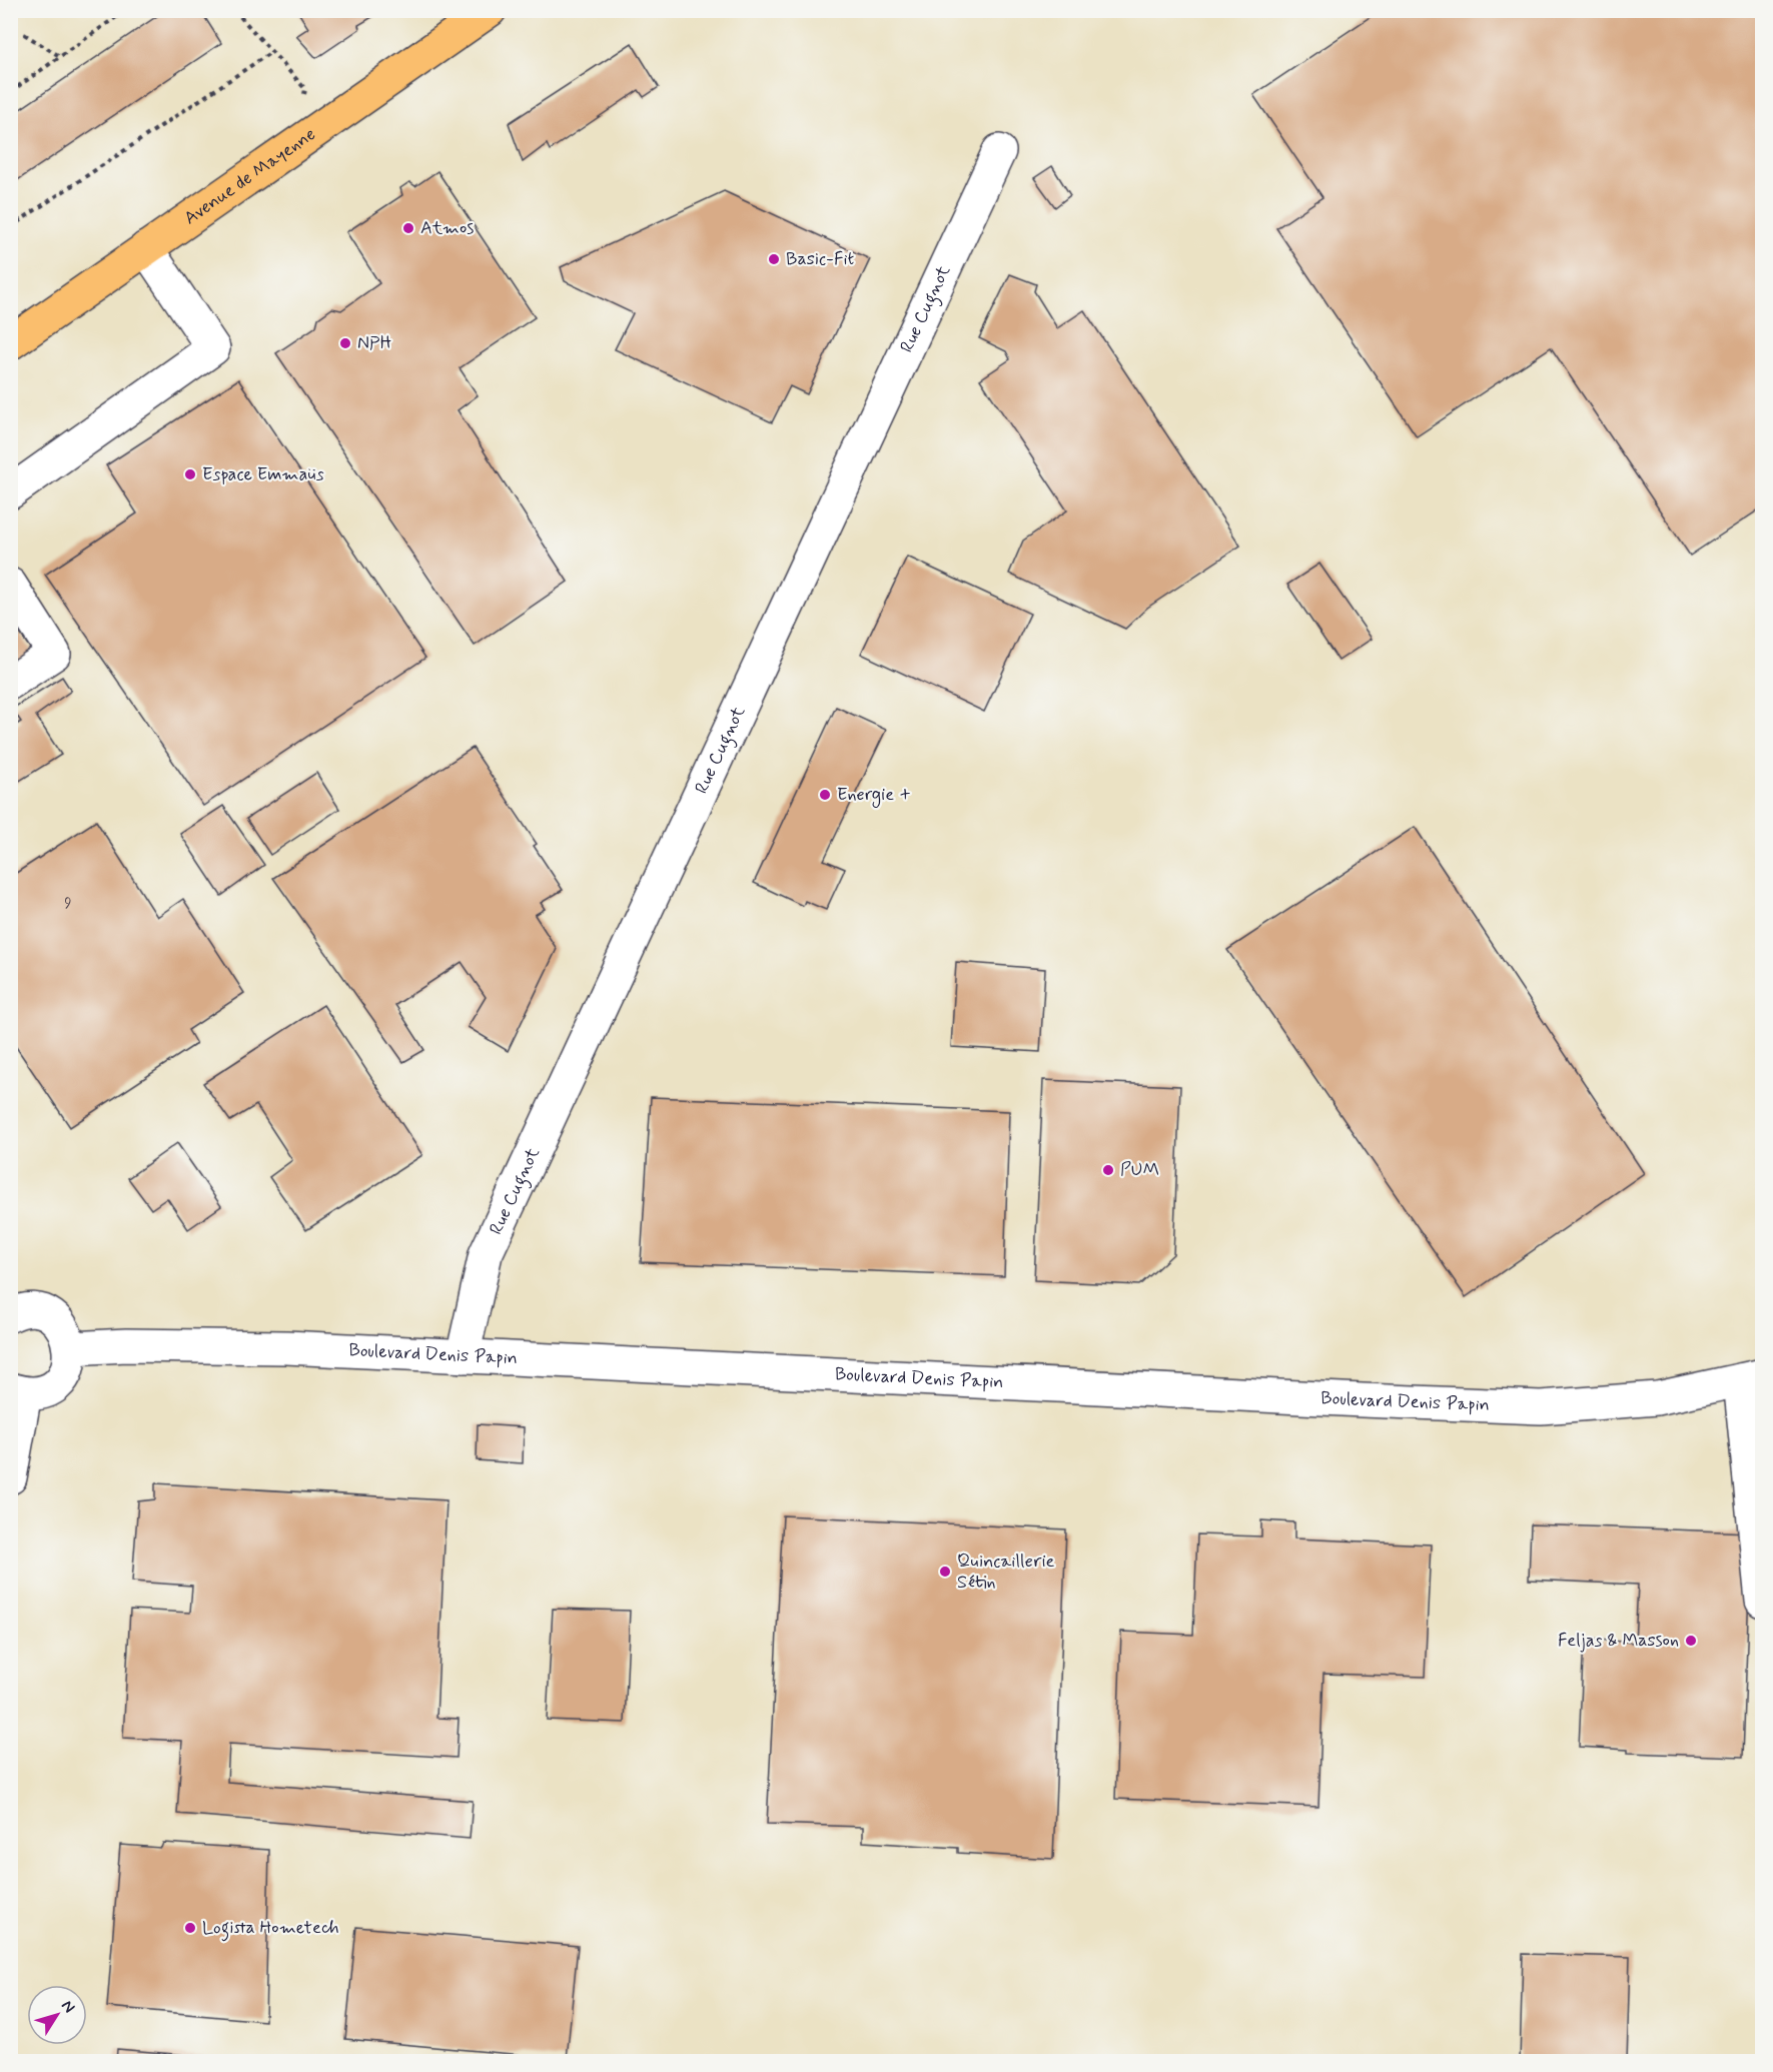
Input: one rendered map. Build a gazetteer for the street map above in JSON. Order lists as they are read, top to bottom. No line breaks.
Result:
{"streets":{"main road":["Avenue de Mayenne"],"street":["Rue Cugnot","Boulevard Denis Papin"]},"crossings":[["Rue Cugnot","Boulevard Denis Papin"]],"places":["Atmos","Basic-Fit","NPH","Espace Emmaüs","Energie +","PUM","Quincaillerie Sétin","Feljas & Masson","Logista Hometech"],"house_numbers":["9"],"north":"top right"}
